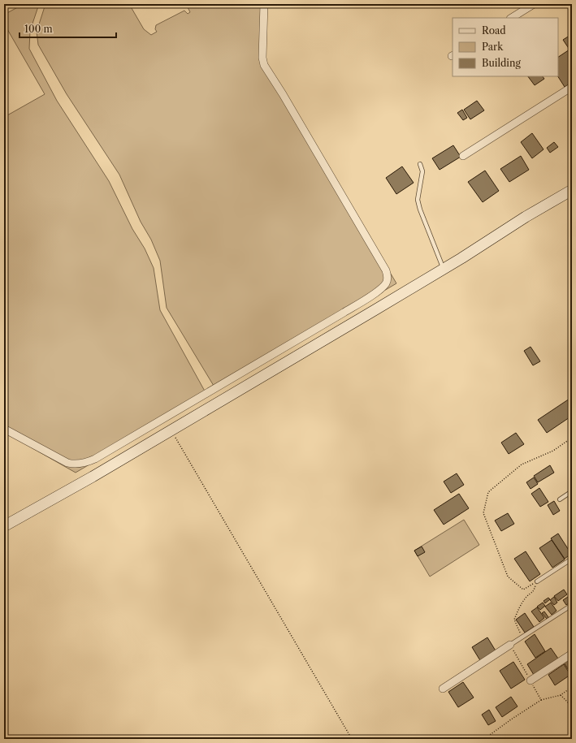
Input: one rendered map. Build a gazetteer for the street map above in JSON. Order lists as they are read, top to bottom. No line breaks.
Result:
{"legend":["Road","Park","Building"],"scale_bar":"100 m"}
